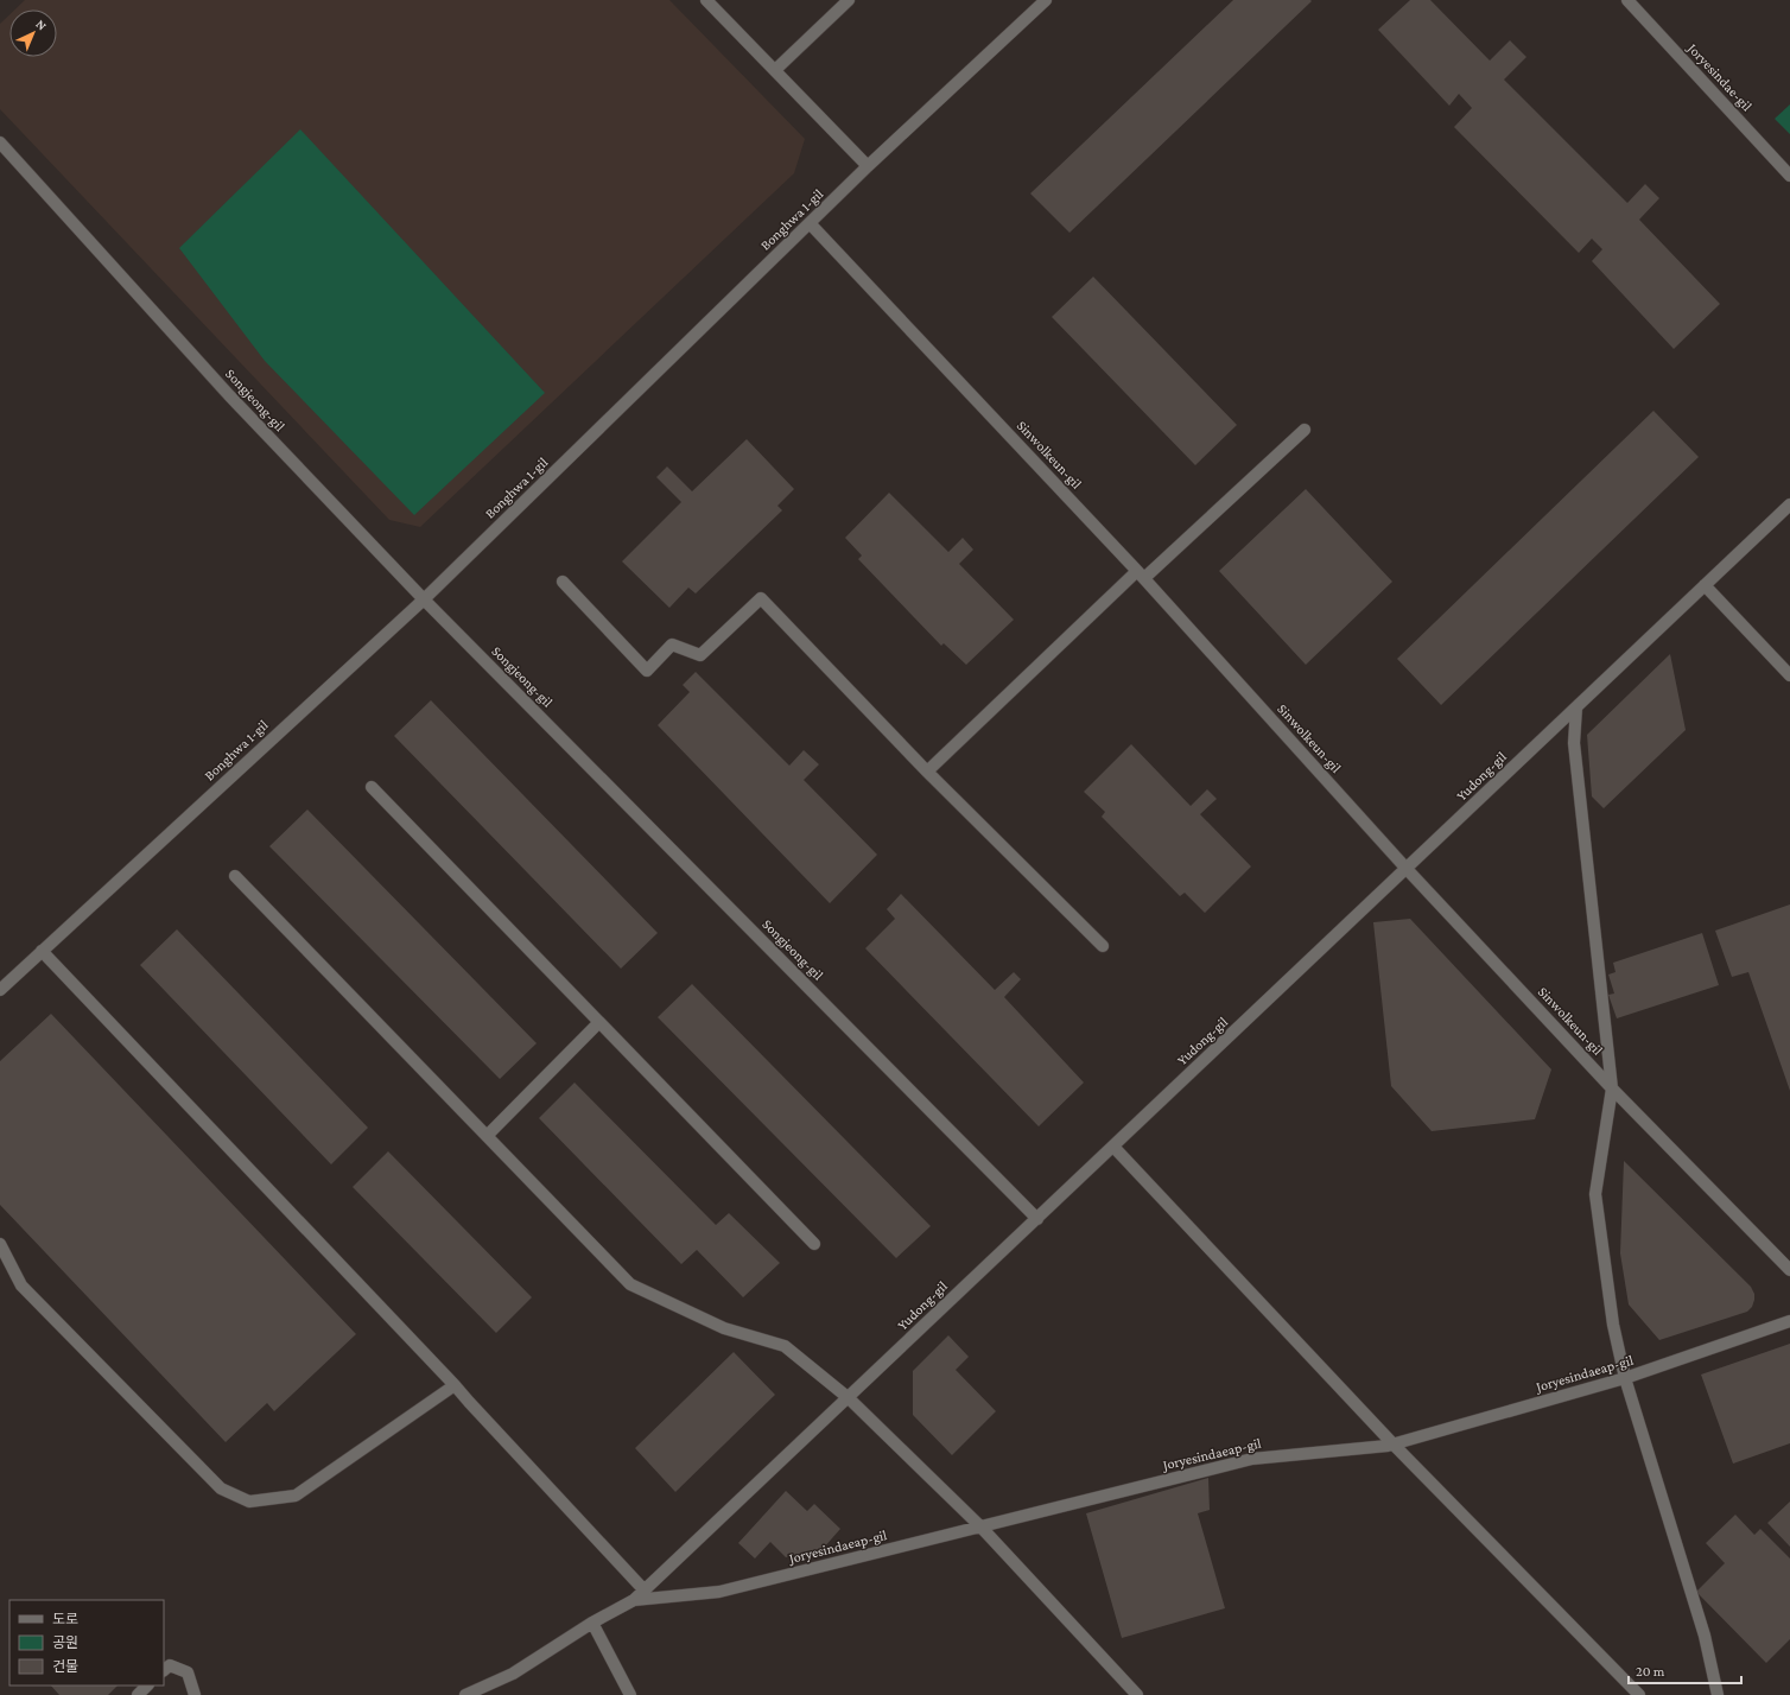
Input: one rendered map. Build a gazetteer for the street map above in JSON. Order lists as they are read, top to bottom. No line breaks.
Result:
{"streets":{"street":["Joryesindae-gil","Bonghwa 1-gil","Songjeong-gil","Sinwolkeun-gil","Yudong-gil","Joryesindaeap-gil"]},"crossings":[["Bonghwa 1-gil","Songjeong-gil"],["Bonghwa 1-gil","Sinwolkeun-gil"],["Songjeong-gil","Yudong-gil"],["Sinwolkeun-gil","Yudong-gil"],["Yudong-gil","Joryesindaeap-gil"]],"legend":["도로","공원","건물"],"scale_bar":"20 m","north":"top right"}
